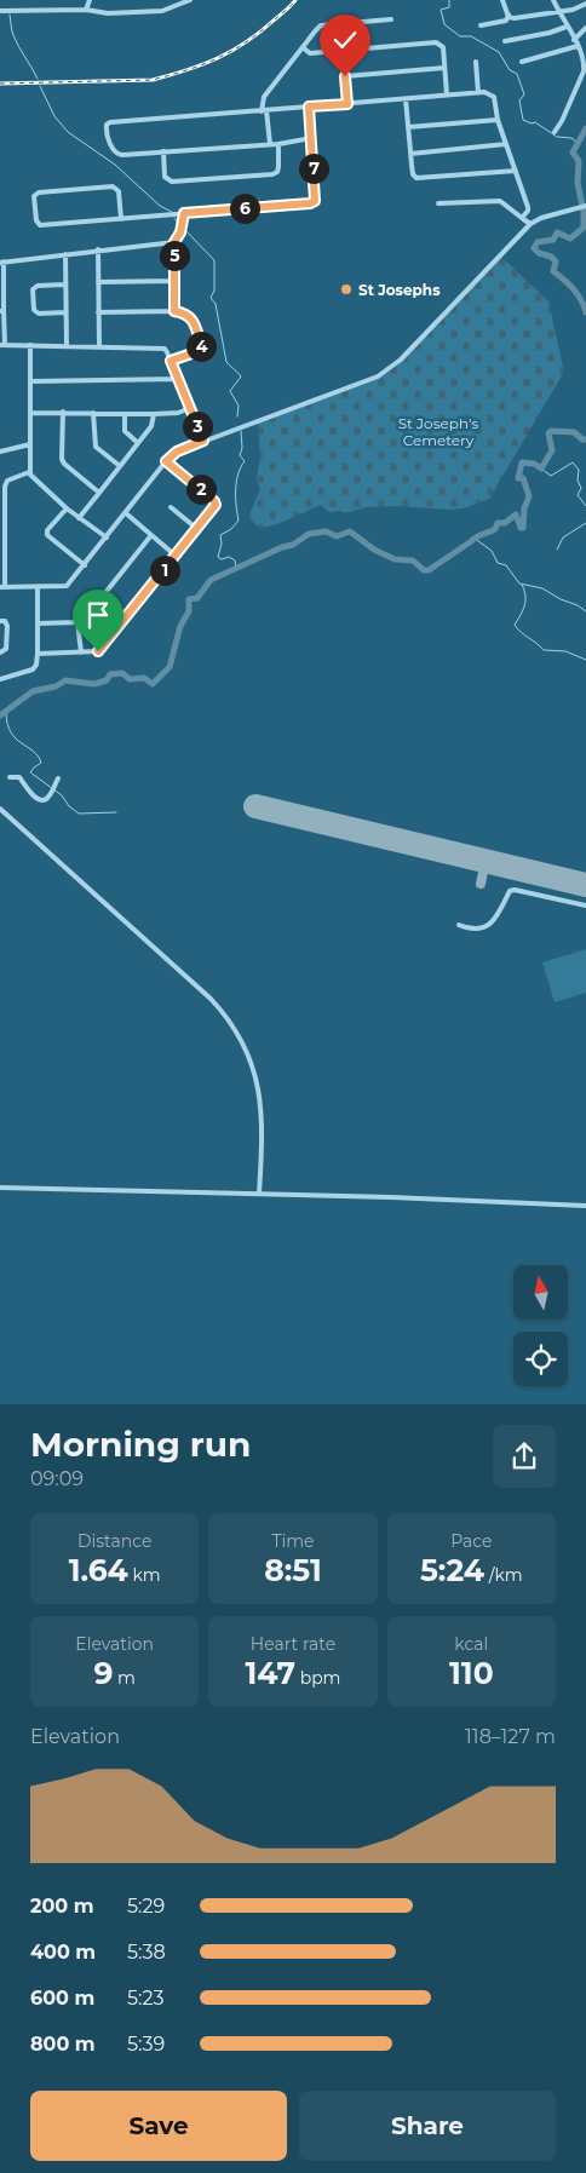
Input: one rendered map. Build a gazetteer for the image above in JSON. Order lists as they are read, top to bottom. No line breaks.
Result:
{"parks":["St Joseph's Cemetery"],"places":["St Josephs"],"north":"top","page":{"pins":["7","6","5","4","3","2","1"],"heading":["Morning run","09:09"],"stats":[["Distance","1.64 km"],["Time","8:51"],["Pace","5:24 /km"],["Elevation","9 m"],["Heart rate","147 bpm"],["kcal","110"]],"chart":["Elevation","118–127 m"],"list":[{"name":"200 m","note":"5:29"},{"name":"400 m","note":"5:38"},{"name":"600 m","note":"5:23"},{"name":"800 m","note":"5:39"}],"buttons":["Save","Share"]}}
